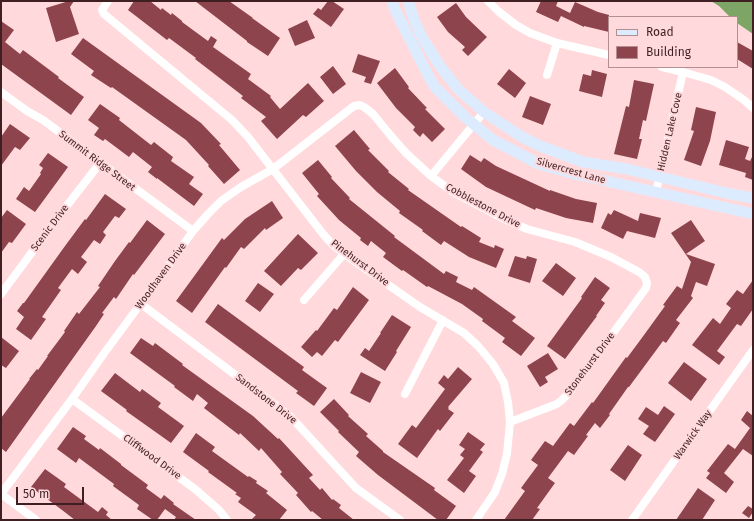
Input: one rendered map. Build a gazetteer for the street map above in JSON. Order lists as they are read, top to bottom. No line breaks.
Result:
{"streets":{"street":["Hidden Lake Cove","Summit Ridge Street","Silvercrest Lane","Cobblestone Drive","Scenic Drive","Pinehurst Drive","Woodhaven Drive","Stonehurst Drive","Sandstone Drive","Warwick Way","Cliffwood Drive"]},"crossings":[["Hidden Lake Cove","Silvercrest Lane"],["Summit Ridge Street","Scenic Drive"],["Summit Ridge Street","Woodhaven Drive"],["Cobblestone Drive","Woodhaven Drive"],["Cobblestone Drive","Stonehurst Drive"],["Pinehurst Drive","Woodhaven Drive"],["Pinehurst Drive","Stonehurst Drive"],["Woodhaven Drive","Sandstone Drive"],["Woodhaven Drive","Cliffwood Drive"]],"legend":["Road","Building"],"scale_bar":"50 m"}
